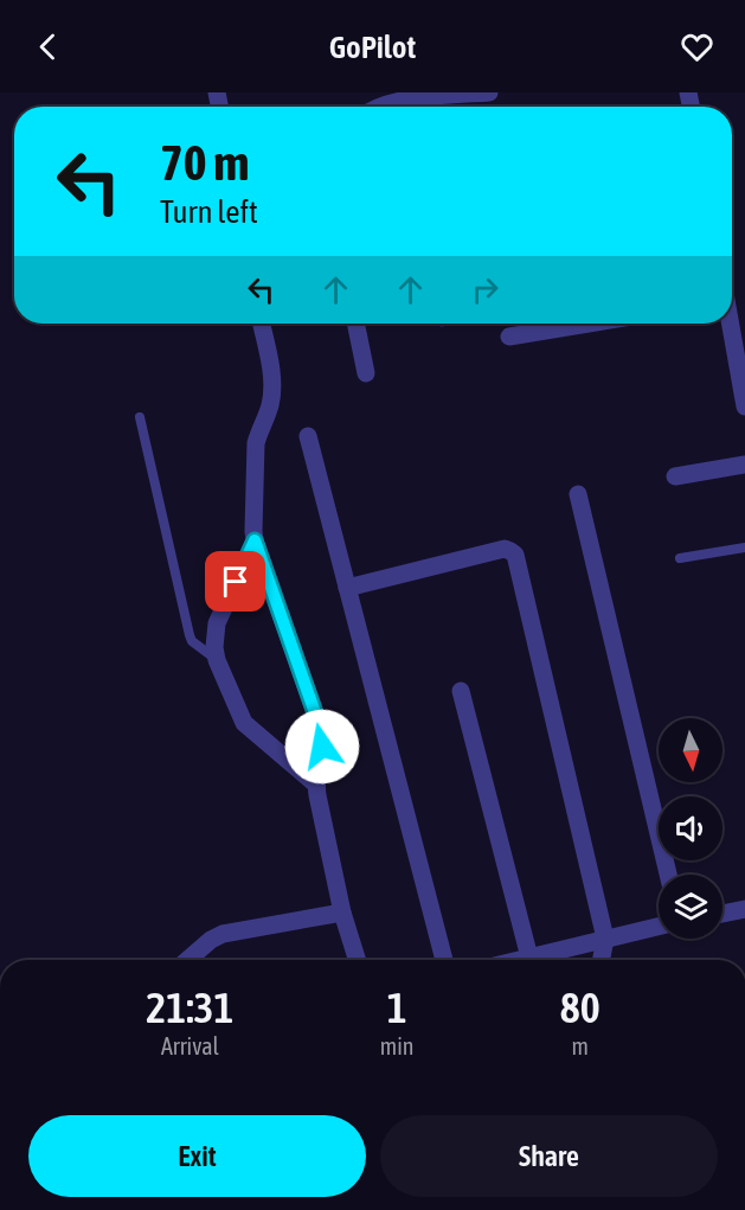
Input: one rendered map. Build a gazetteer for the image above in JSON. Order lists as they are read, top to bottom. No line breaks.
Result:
{"north":"bottom","page":{"header":"GoPilot","turn":["70 m","Turn left"],"eta":["21:31","Arrival","1","min","80","m"],"buttons":["Exit","Share"]}}
